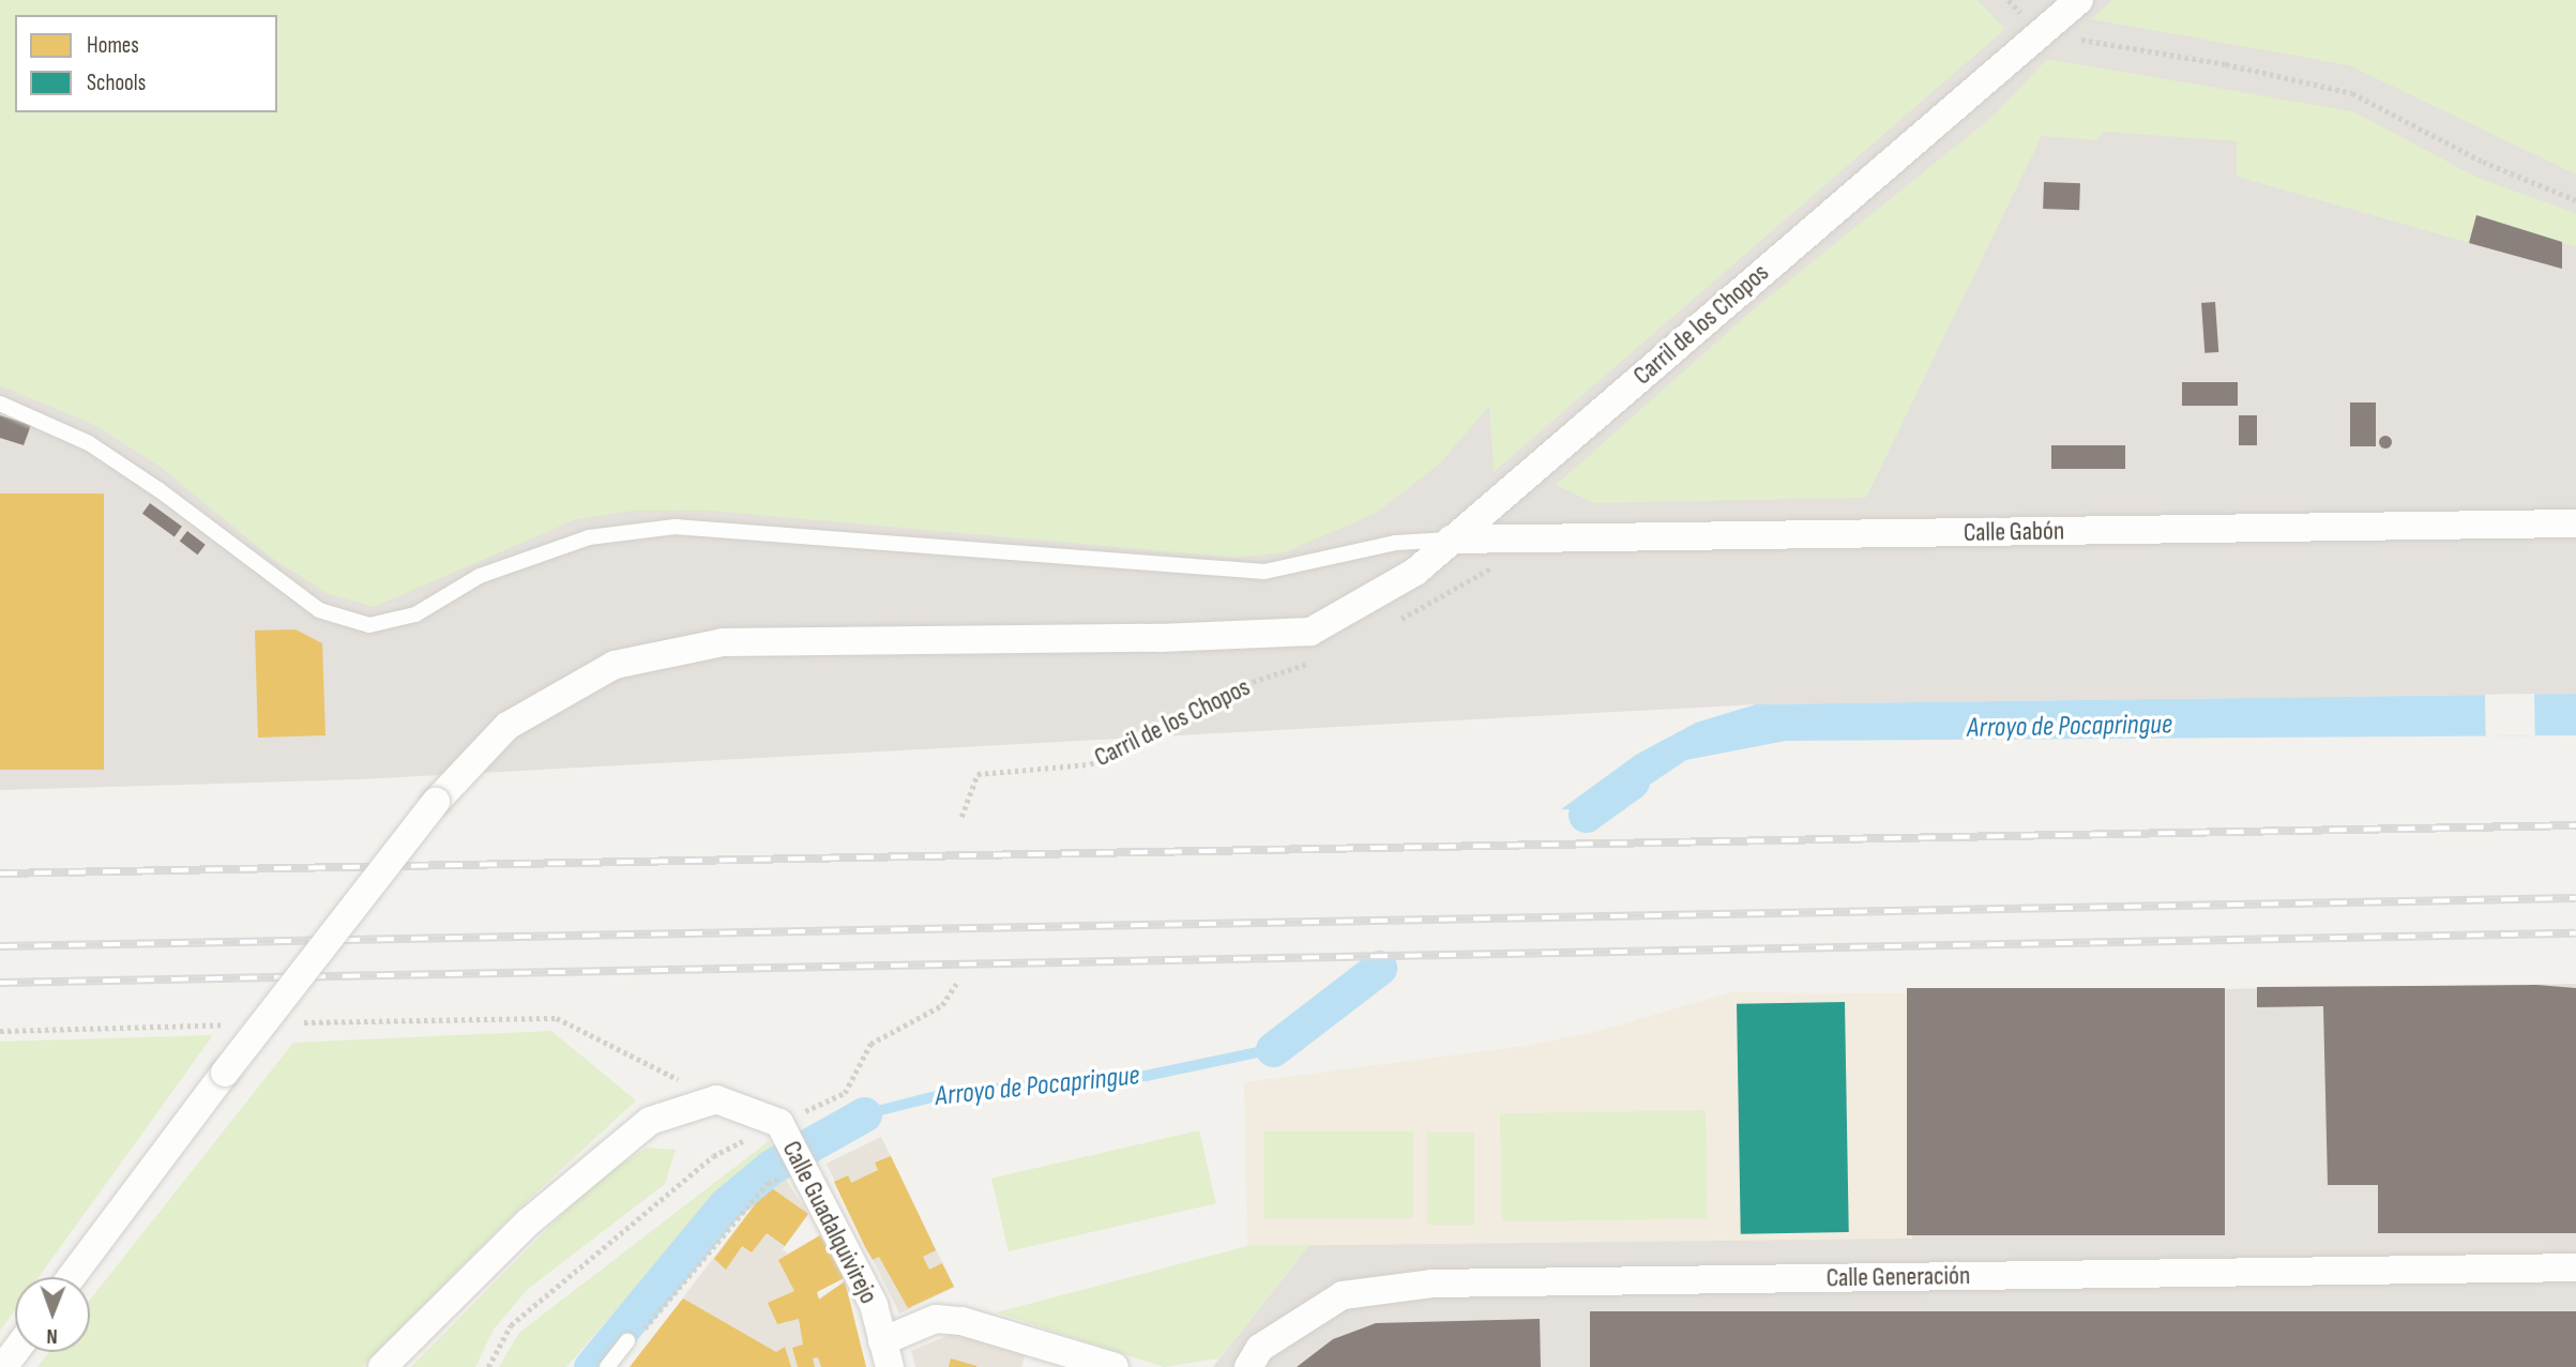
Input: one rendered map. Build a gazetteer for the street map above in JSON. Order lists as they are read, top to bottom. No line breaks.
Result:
{"streets":{"street":["Carril de los Chopos","Calle Gabón","Calle Guadalquivirejo","Calle Generación"]},"crossings":[["Carril de los Chopos","Calle Gabón"]],"water":["Arroyo de Pocapringue"],"legend":["Homes","Schools"],"north":"bottom"}
